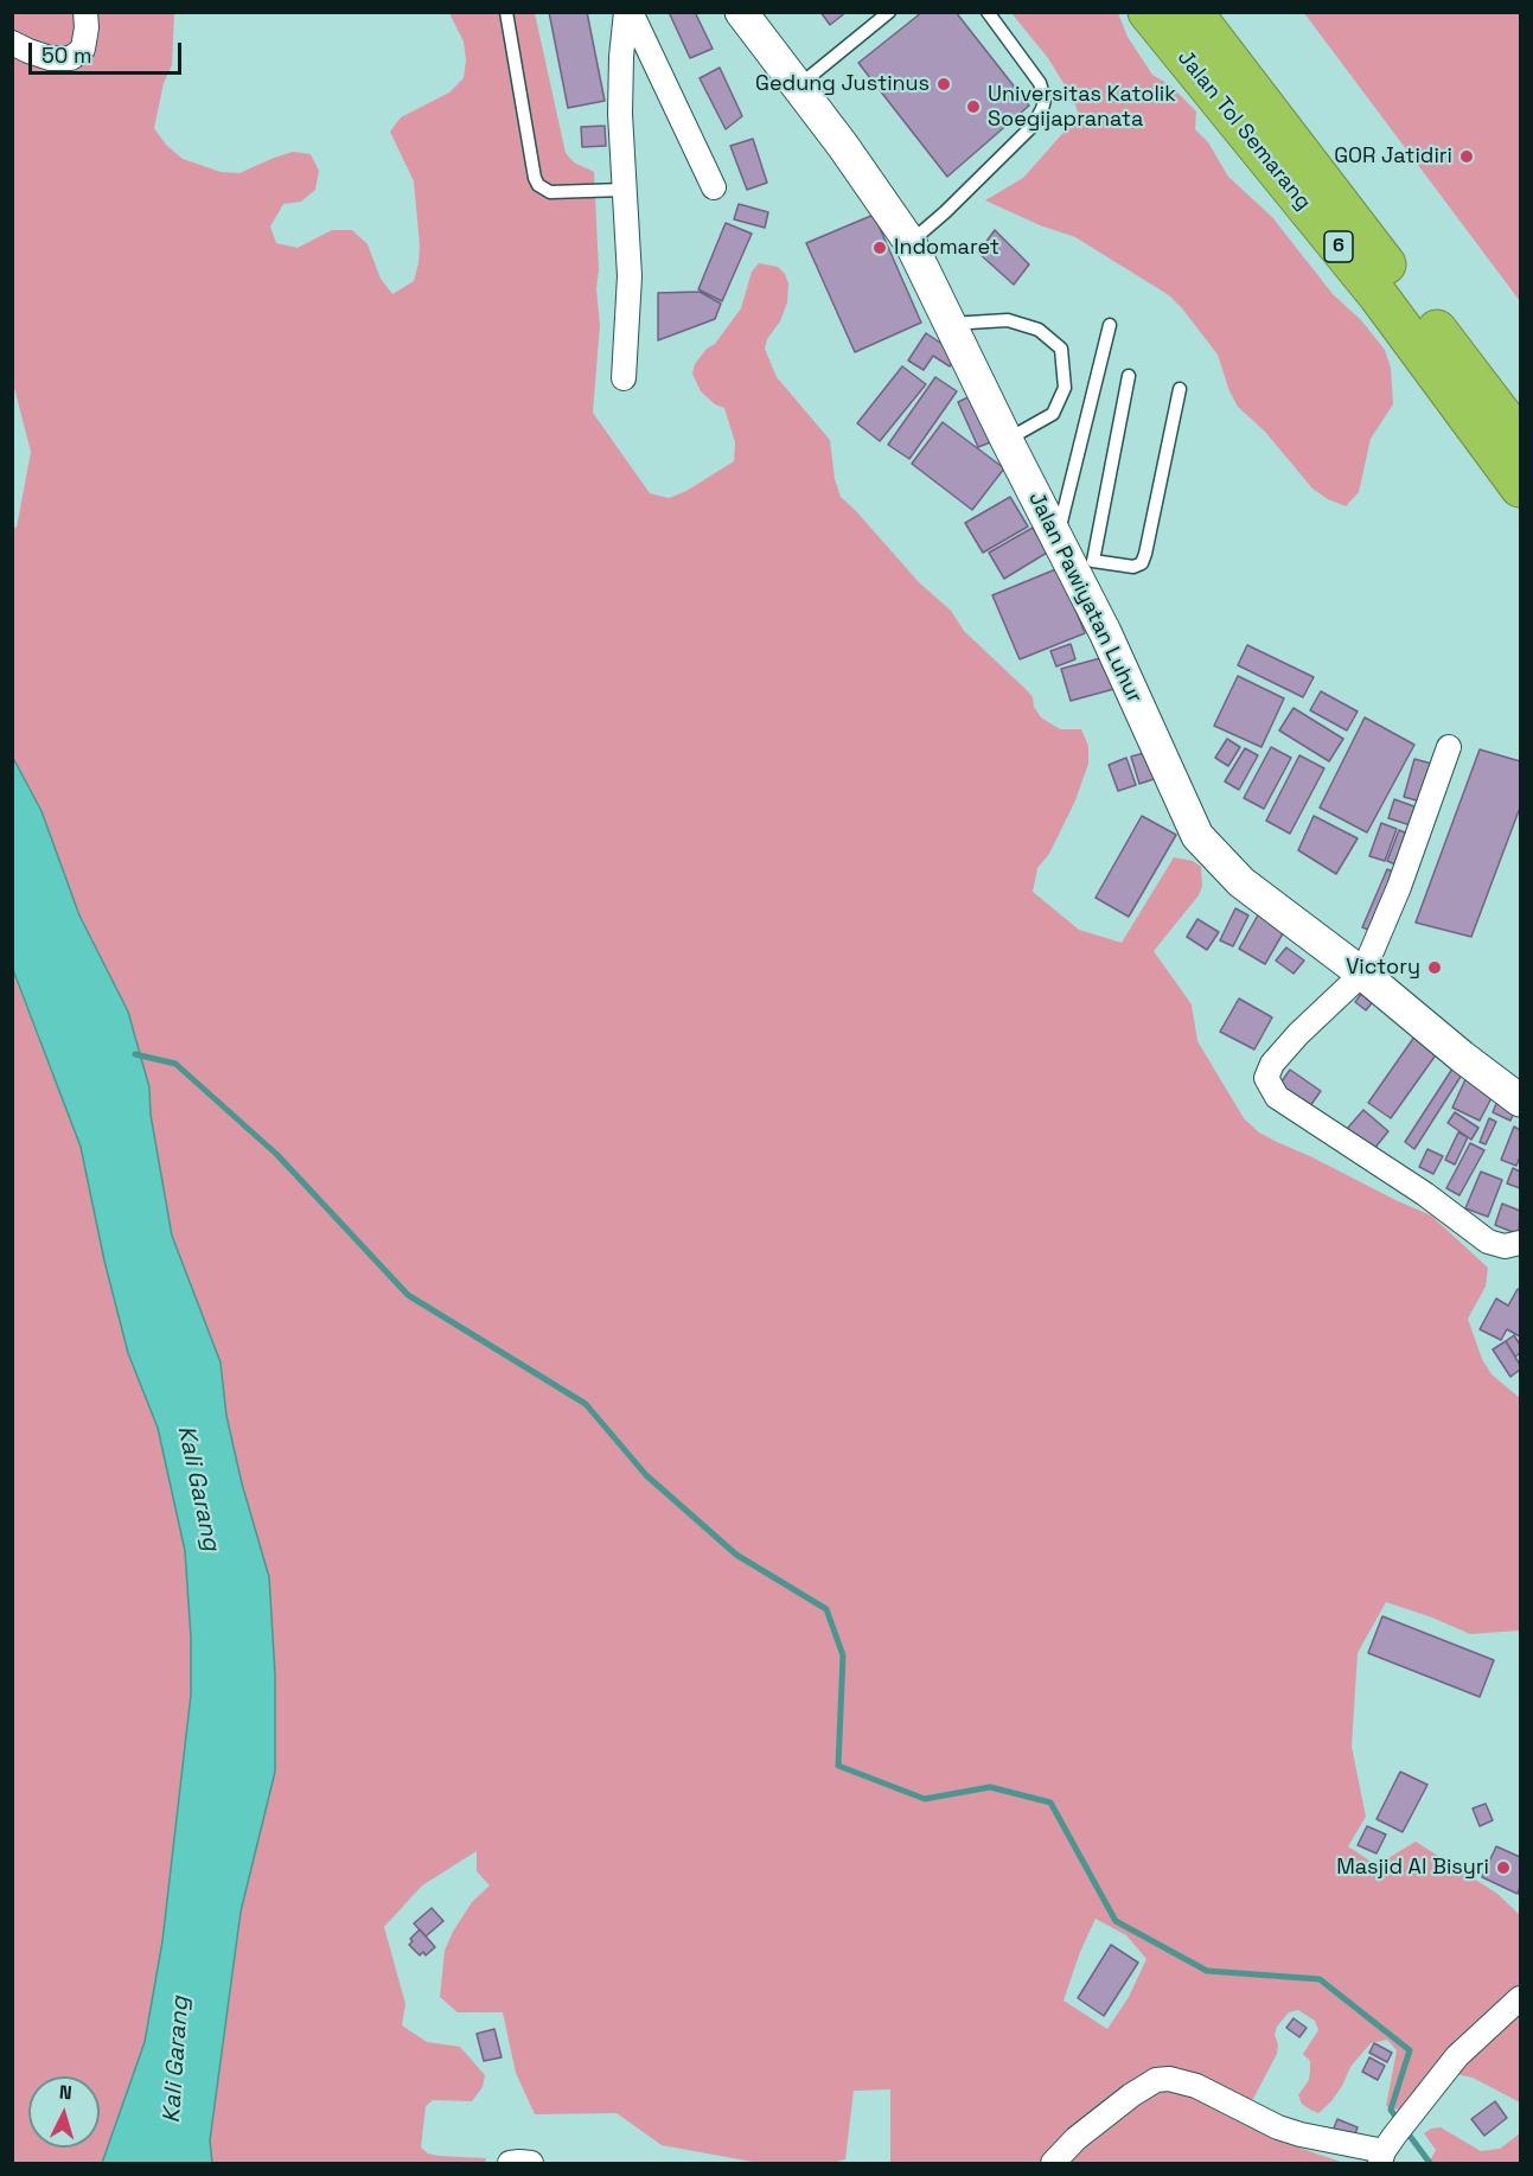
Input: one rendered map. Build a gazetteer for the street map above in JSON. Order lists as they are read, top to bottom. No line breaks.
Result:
{"streets":{"highway":["Jalan Tol Semarang","6"],"main road":["Jalan Pawiyatan Luhur"]},"water":["Kali Garang"],"places":["Gedung Justinus","Universitas Katolik Soegijapranata","GOR Jatidiri","Indomaret","Victory","Masjid Al Bisyri"],"scale_bar":"50 m","north":"top"}
